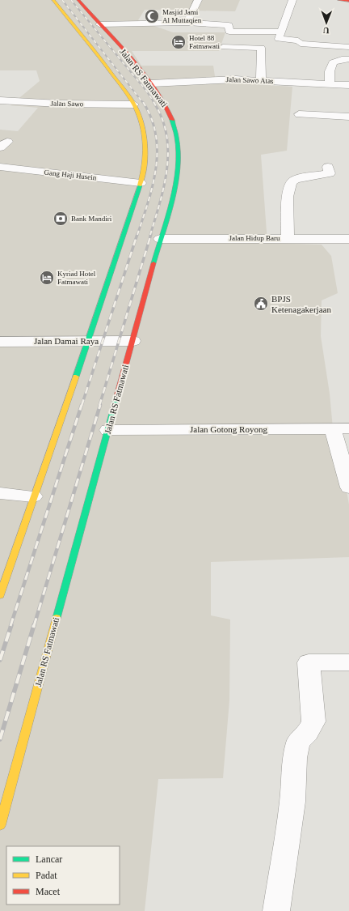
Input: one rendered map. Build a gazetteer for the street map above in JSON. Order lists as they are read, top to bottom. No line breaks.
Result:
{"streets":{"main road":["Jalan RS Fatmawati"],"street":["Jalan Sawo Atas","Jalan Sawo","Gang Haji Husein","Jalan Hidup Baru","Jalan Damai Raya","Jalan Gotong Royong"]},"crossings":[["Jalan RS Fatmawati","Jalan Sawo Atas"],["Jalan RS Fatmawati","Jalan Hidup Baru"],["Jalan RS Fatmawati","Jalan Damai Raya"],["Jalan RS Fatmawati","Jalan Gotong Royong"]],"places":{"mosque":["Masjid Jami Al Muttaqien"],"hotel":["Hotel 88 Fatmawati","Kyriad Hotel Fatmawati"],"bank":["Bank Mandiri"],"public building":["BPJS Ketenagakerjaan"]},"legend":["Lancar","Padat","Macet"],"north":"bottom"}
